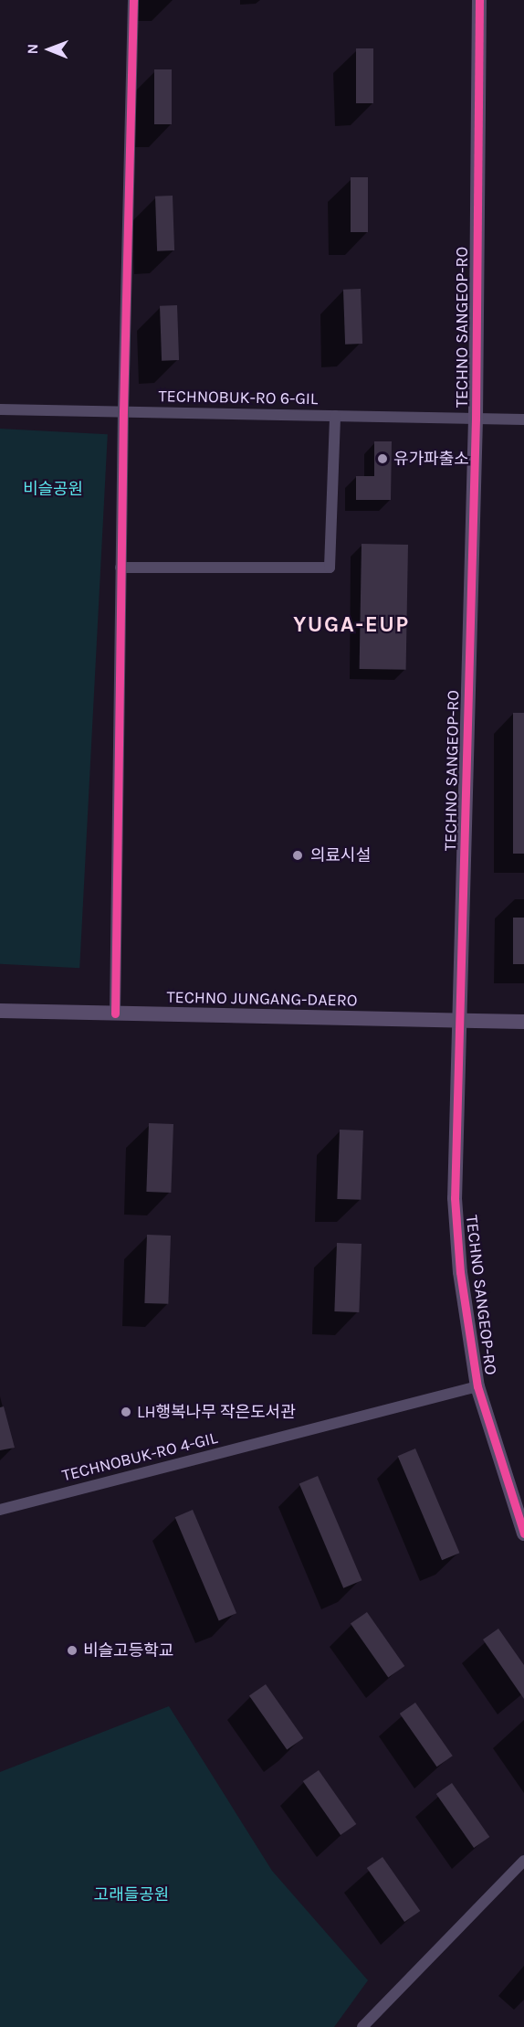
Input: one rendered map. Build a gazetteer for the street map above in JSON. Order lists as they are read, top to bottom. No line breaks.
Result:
{"streets":{"street":["TECHNO SANGEOP-RO","TECHNOBUK-RO 6-GIL","TECHNO JUNGANG-DAERO","TECHNOBUK-RO 4-GIL"]},"crossings":[["TECHNO SANGEOP-RO","TECHNOBUK-RO 6-GIL"],["TECHNO SANGEOP-RO","TECHNO JUNGANG-DAERO"],["TECHNO SANGEOP-RO","TECHNOBUK-RO 4-GIL"]],"districts":["YUGA-EUP"],"parks":["비슬공원","고래들공원"],"places":["유가파출소","의료시설","LH행복나무 작은도서관","비슬고등학교"],"north":"left"}
